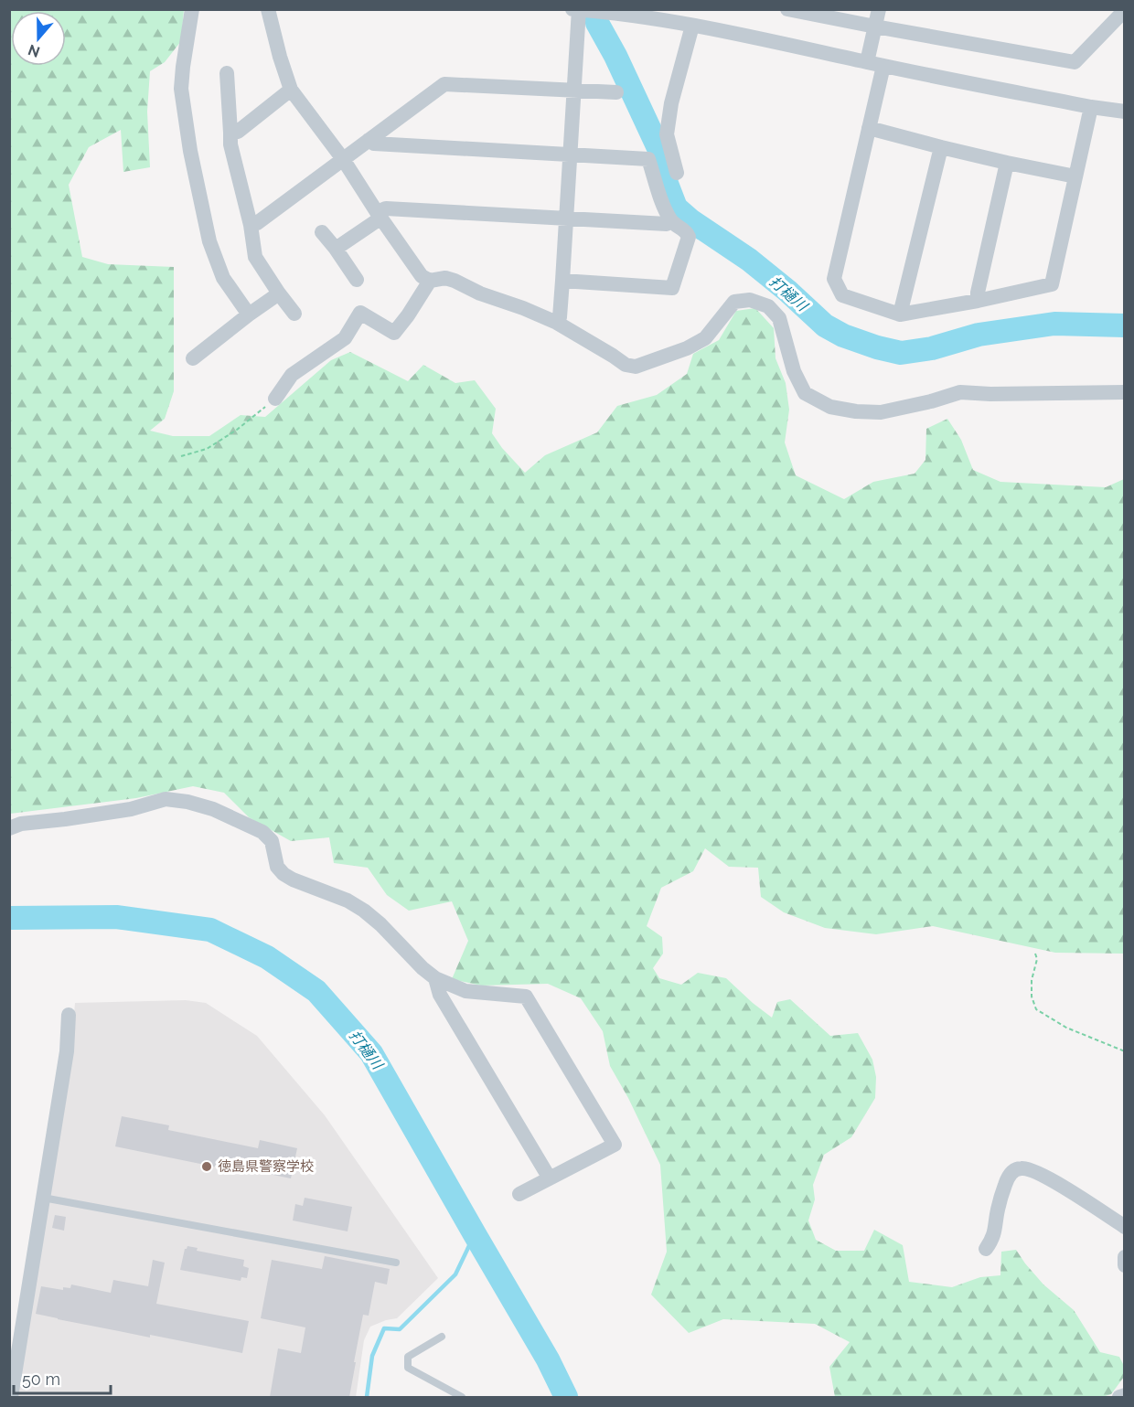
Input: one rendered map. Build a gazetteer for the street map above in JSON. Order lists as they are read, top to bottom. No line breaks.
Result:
{"water":["打樋川"],"places":["徳島県警察学校"],"scale_bar":"50 m","north":"bottom"}
